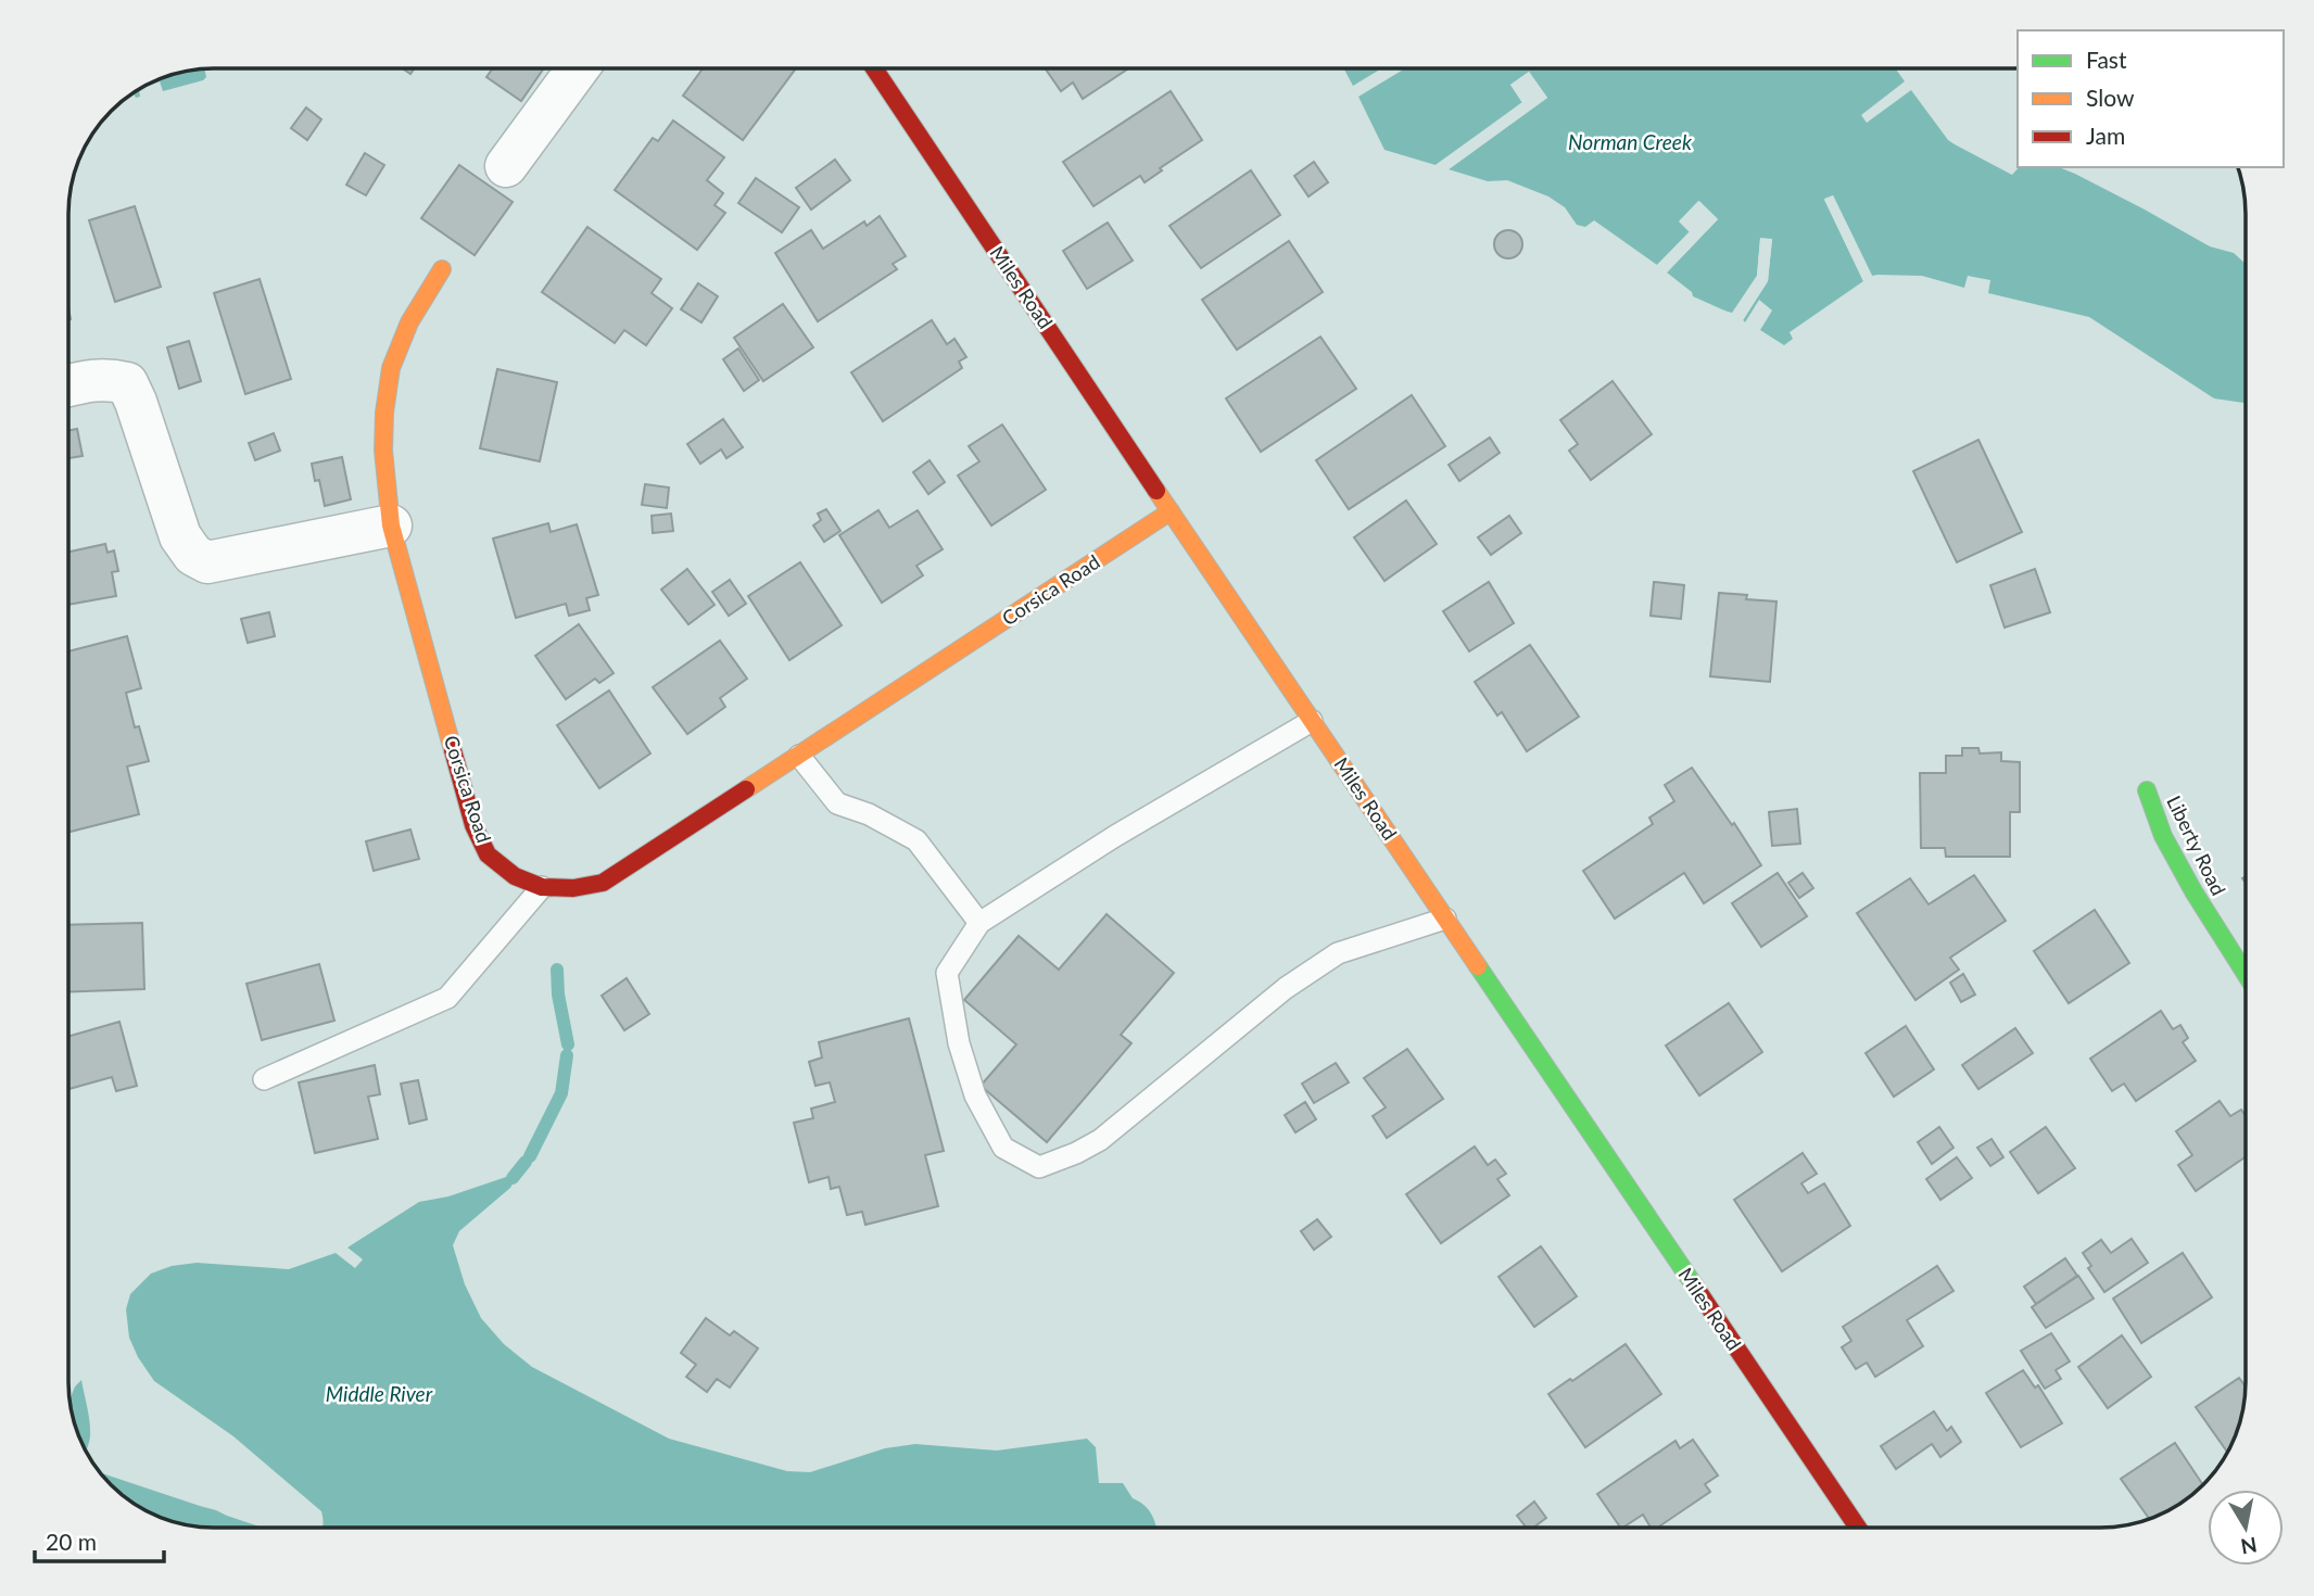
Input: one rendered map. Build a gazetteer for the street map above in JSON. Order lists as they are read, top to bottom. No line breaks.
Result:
{"streets":{"street":["Miles Road","Corsica Road","Liberty Road"]},"crossings":[["Miles Road","Corsica Road"]],"water":["Norman Creek","Middle River"],"legend":["Fast","Slow","Jam"],"scale_bar":"20 m","north":"bottom"}
